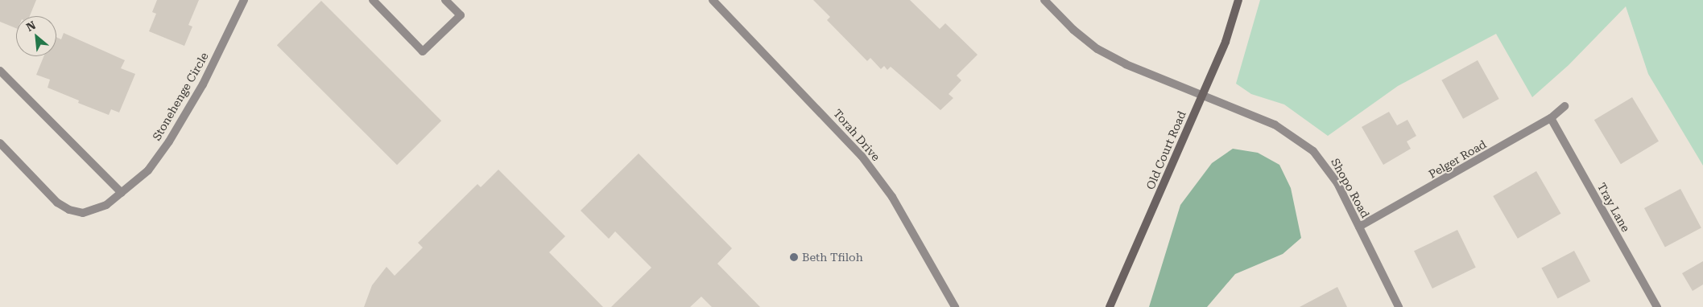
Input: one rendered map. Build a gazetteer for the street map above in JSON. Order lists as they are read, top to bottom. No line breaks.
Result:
{"streets":{"main road":["Old Court Road"],"street":["Stonehenge Circle","Torah Drive","Pelger Road","Shopo Road","Tray Lane"]},"crossings":[["Old Court Road","Shopo Road"],["Pelger Road","Shopo Road"],["Pelger Road","Tray Lane"]],"places":["Beth Tfiloh"],"north":"top left"}
